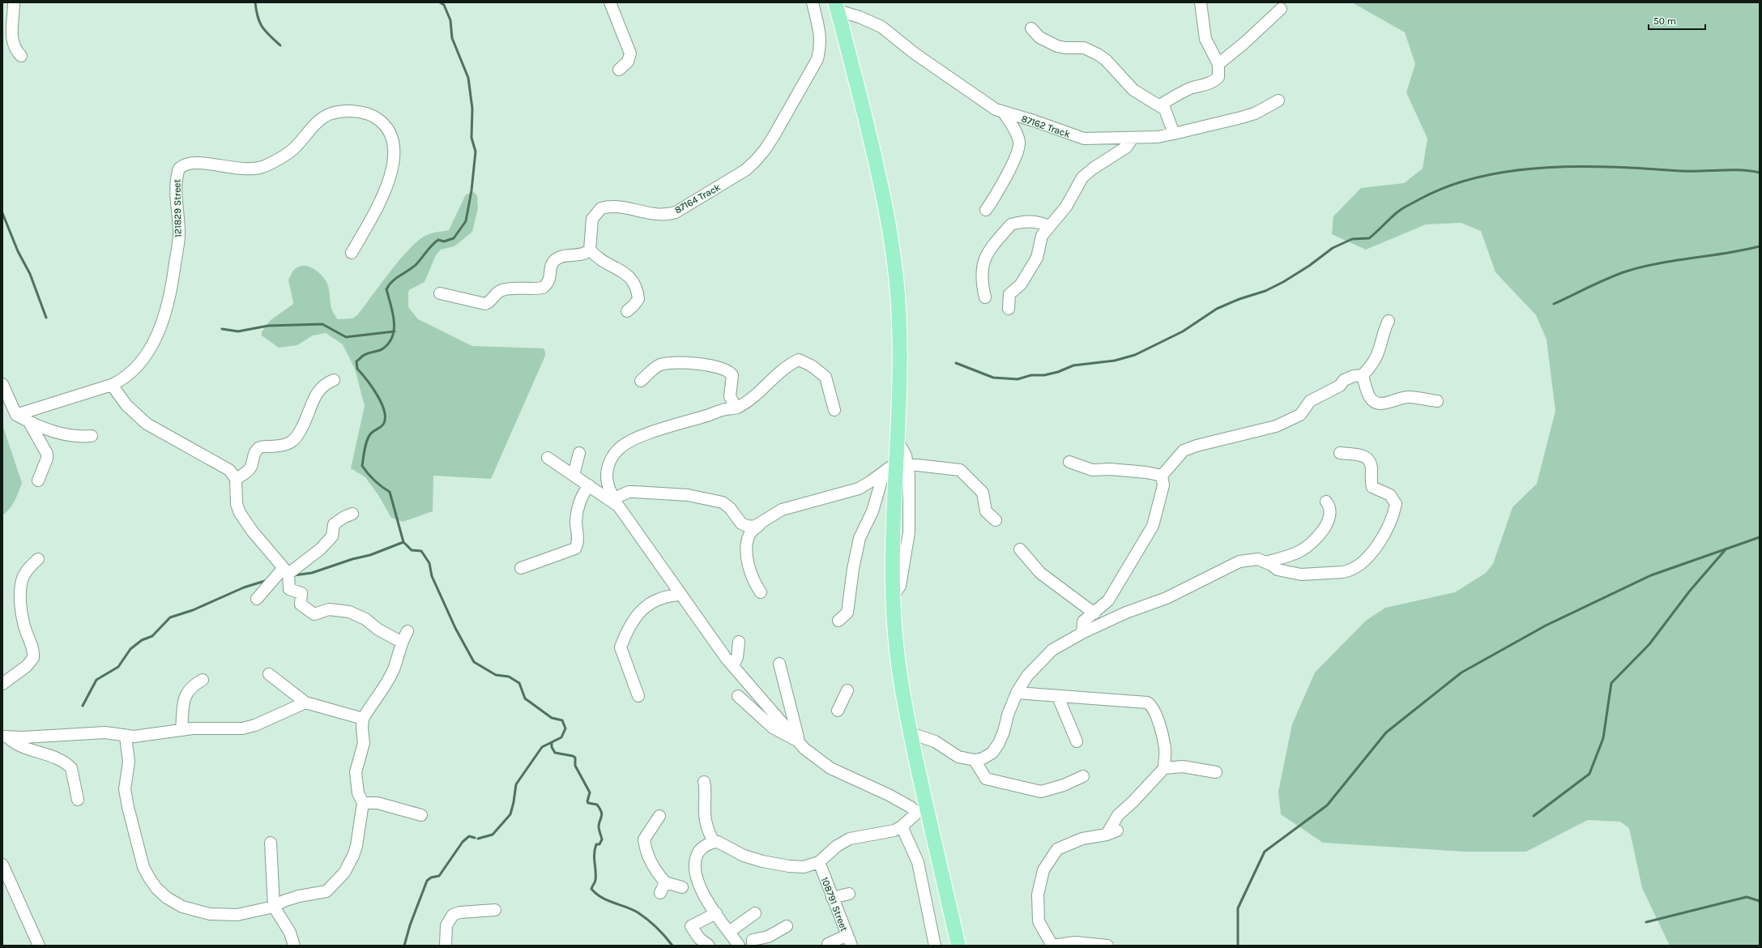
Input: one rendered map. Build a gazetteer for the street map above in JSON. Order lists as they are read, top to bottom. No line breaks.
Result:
{"streets":{"street":["87162 Track","87164 Track","121829 Street","108791 Street"]},"scale_bar":"50 m"}
